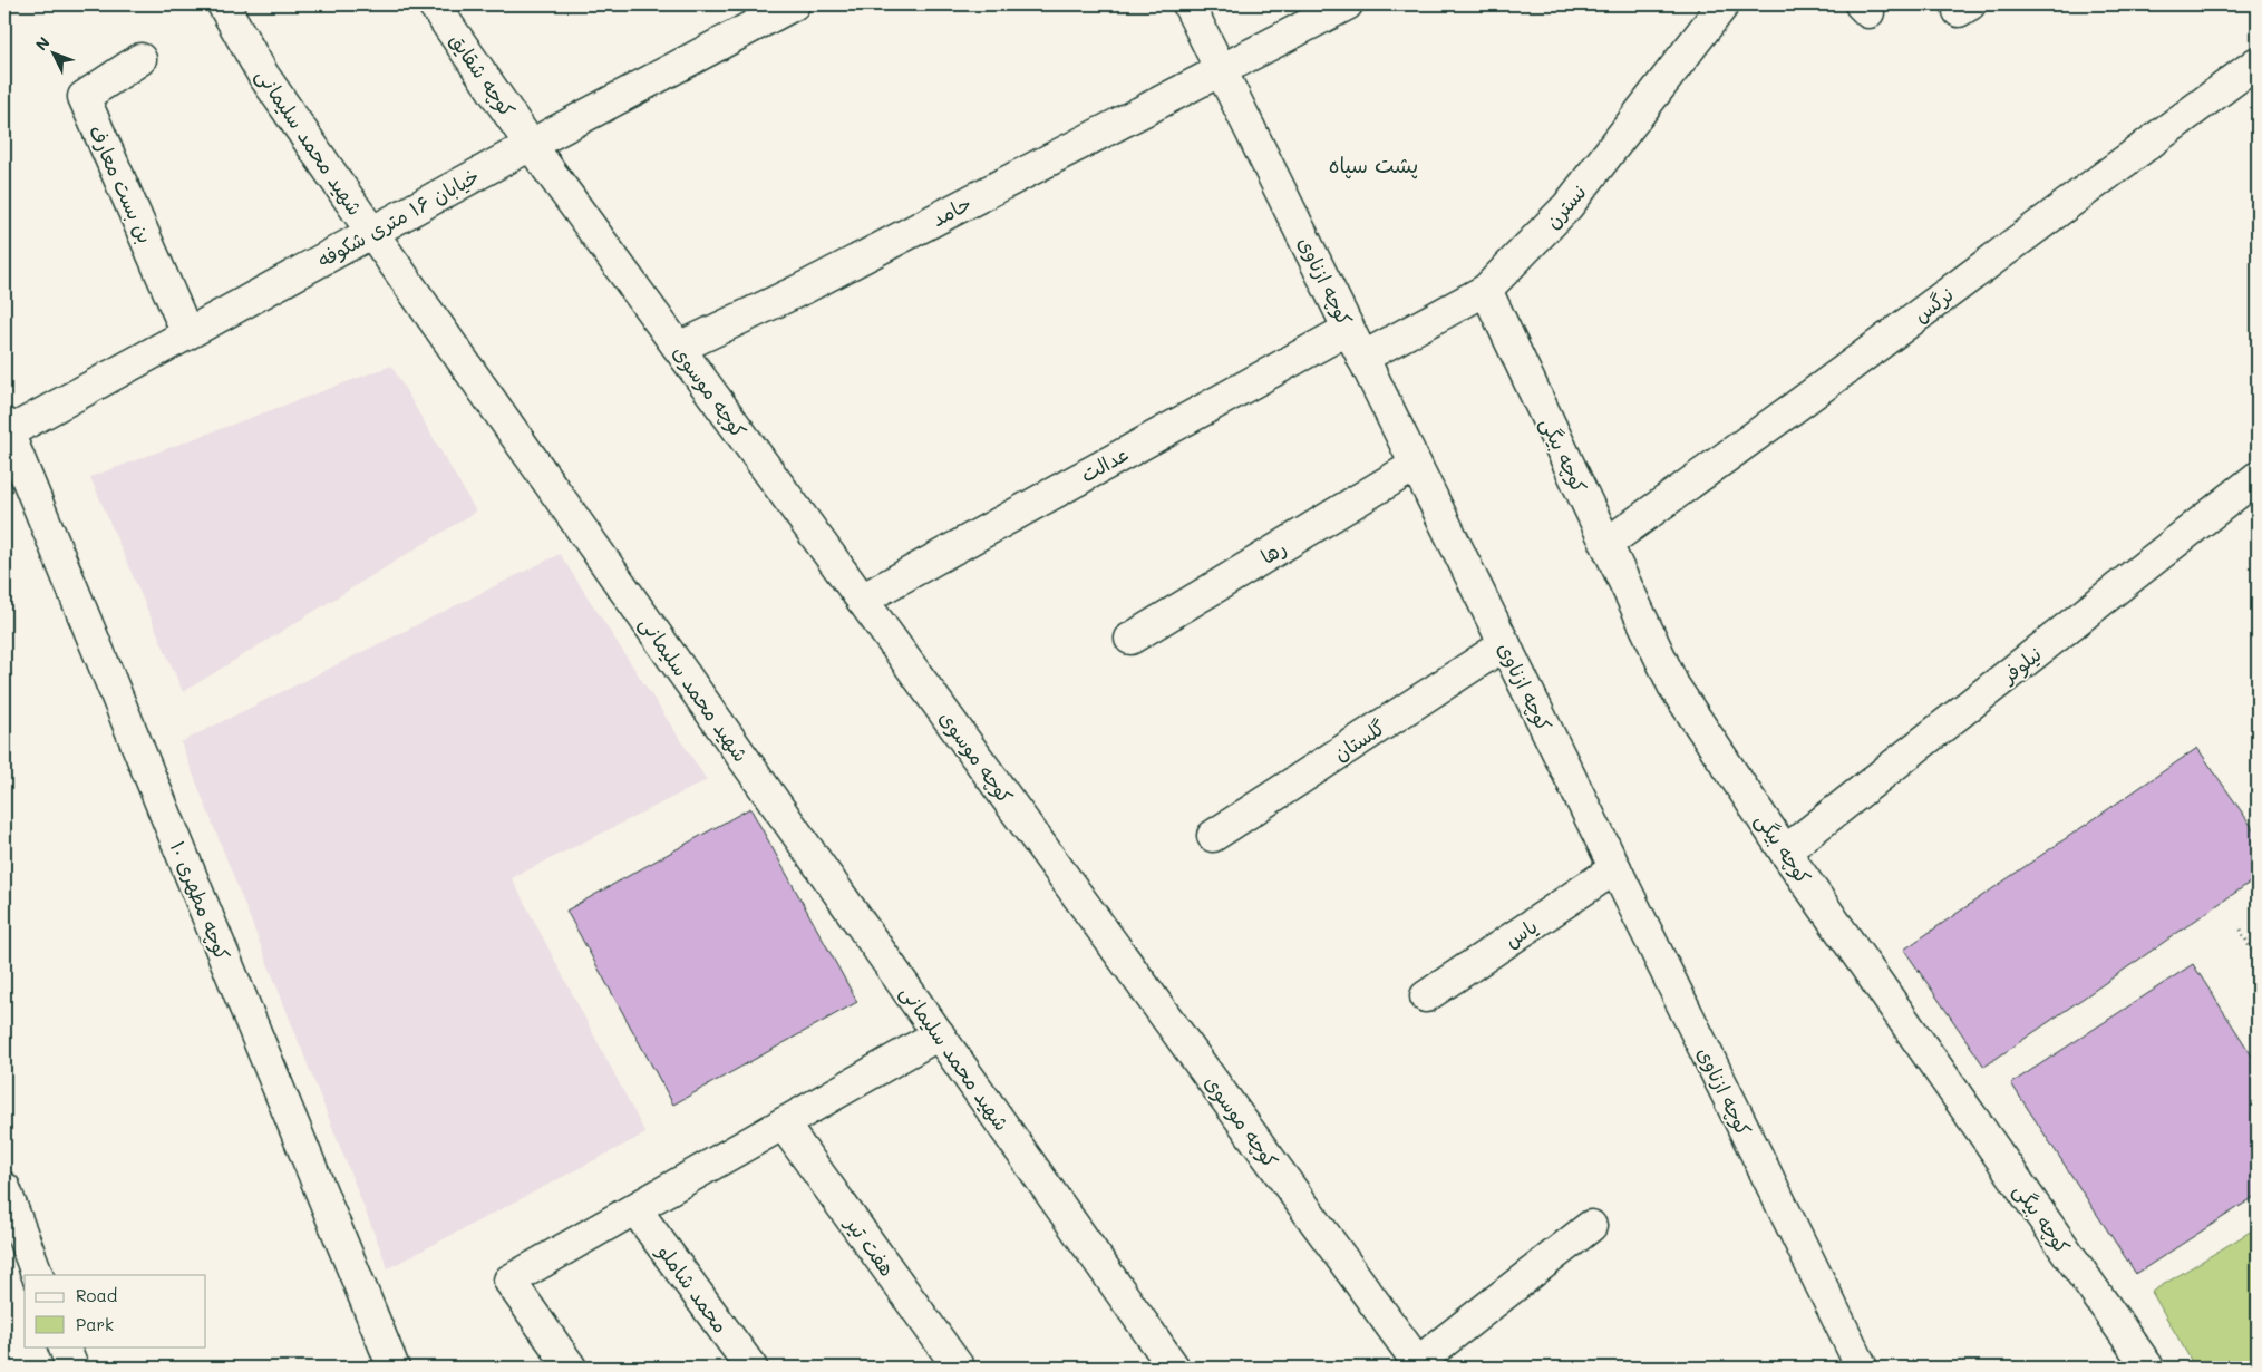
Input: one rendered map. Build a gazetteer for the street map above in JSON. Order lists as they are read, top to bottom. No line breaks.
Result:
{"streets":{"street":["کوچه شقایق","شهید محمد سلیمانی","بن بست معارف","نسترن","حامد","خیابان ۱۶ متری شکوفه","کوچه ازناوی","نرگس","کوچه موسوی","کوچه بیگی","عدالت","رها","نیلوفر","گلستان","کوچه مطهری ۱۰","یاس","هفت تیر","محمد شاملو"]},"crossings":[["کوچه شقایق","خیابان ۱۶ متری شکوفه"],["کوچه شقایق","کوچه موسوی"],["شهید محمد سلیمانی","خیابان ۱۶ متری شکوفه"],["بن بست معارف","خیابان ۱۶ متری شکوفه"],["نسترن","کوچه ازناوی"],["نسترن","کوچه بیگی"],["حامد","کوچه ازناوی"],["حامد","کوچه موسوی"],["خیابان ۱۶ متری شکوفه","کوچه موسوی"],["خیابان ۱۶ متری شکوفه","کوچه مطهری ۱۰"],["کوچه ازناوی","عدالت"],["کوچه ازناوی","رها"],["کوچه ازناوی","گلستان"],["کوچه ازناوی","یاس"],["نرگس","کوچه بیگی"],["کوچه موسوی","عدالت"],["کوچه بیگی","نیلوفر"]],"districts":["پشت سپاه"],"legend":["Road","Park"],"north":"top left"}
